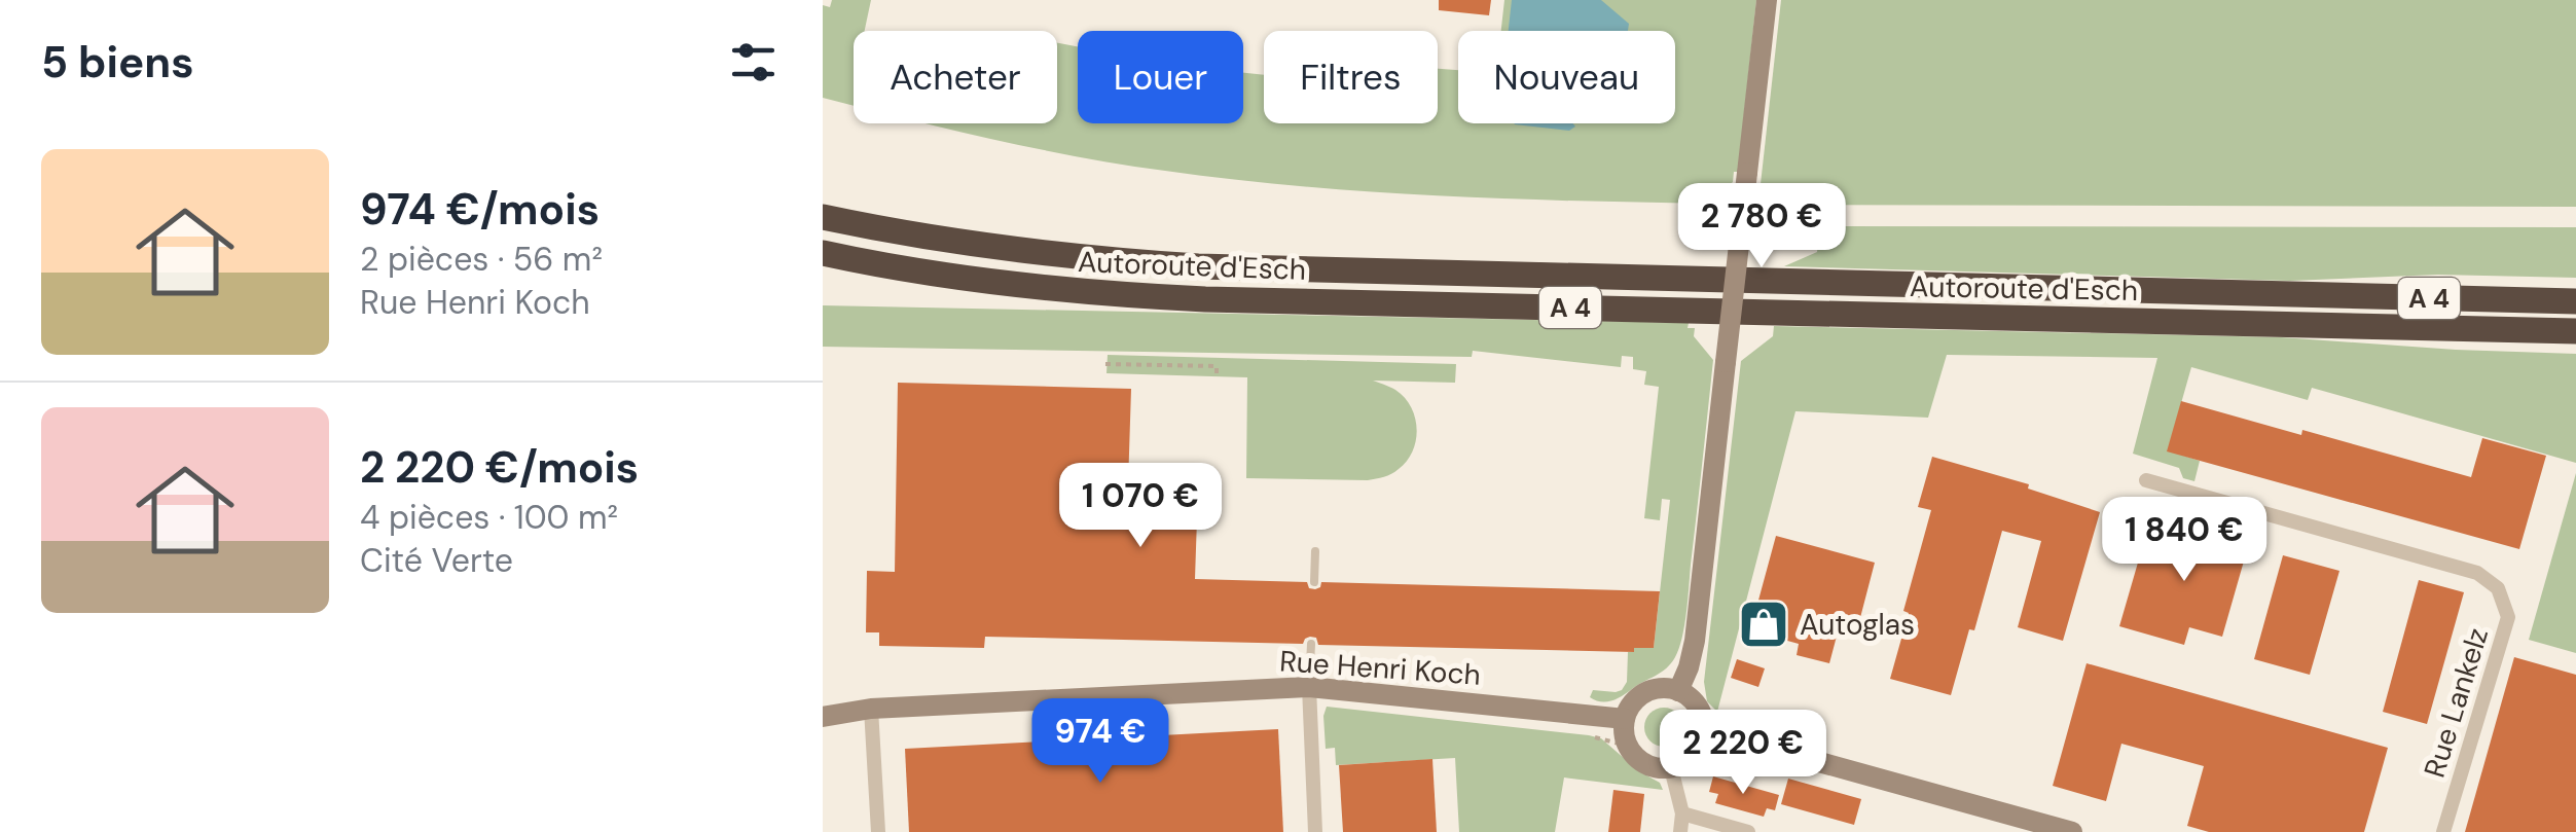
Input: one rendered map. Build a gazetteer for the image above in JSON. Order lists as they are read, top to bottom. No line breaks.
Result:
{"streets":{"highway":["Autoroute d'Esch","A 4"],"main road":["Rue Henri Koch"],"street":["Rue Lankelz"]},"crossings":[["Autoroute d'Esch","A 4"]],"places":{"shop":["Autoglas"]},"page":{"heading":"5 biens","chip":["Acheter","Louer","Filtres","Nouveau"],"list":[{"name":"974 €/mois","note":"2 pièces · 56 m² · Rue Henri Koch"},{"name":"2 220 €/mois","note":"4 pièces · 100 m² · Cité Verte"}],"price":["2 780 €","1 070 €","1 840 €","974 €","2 220 €"]}}
